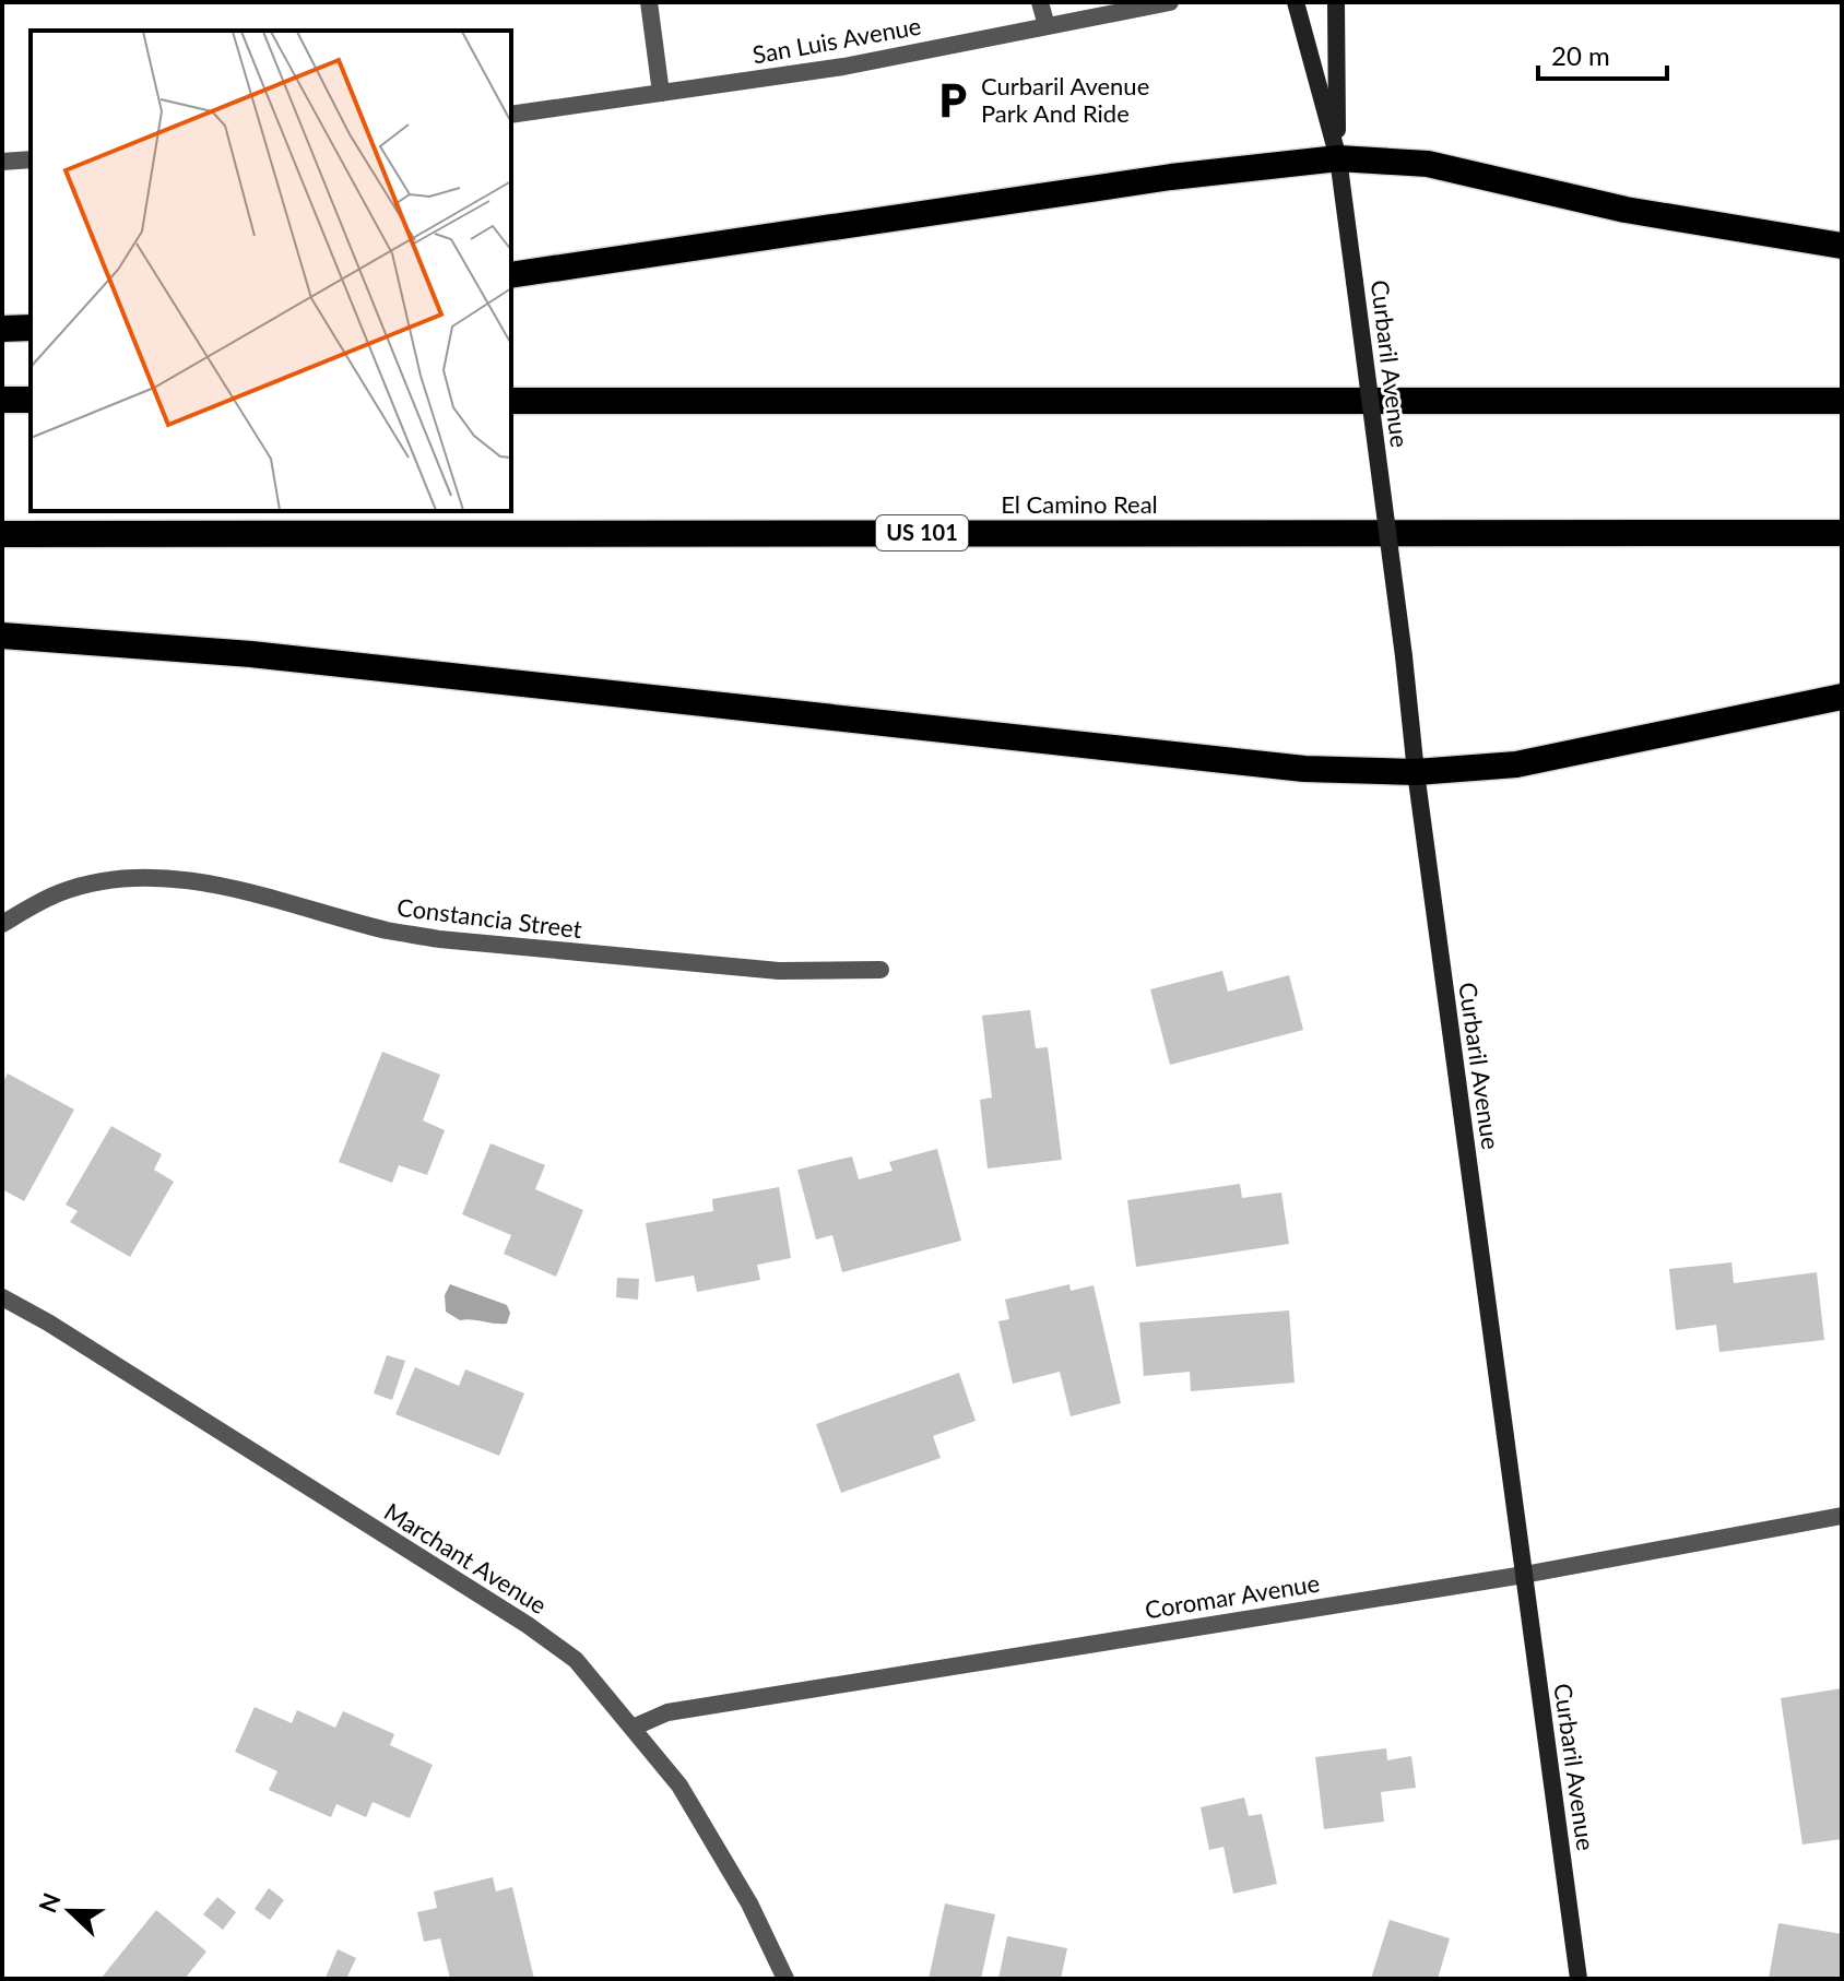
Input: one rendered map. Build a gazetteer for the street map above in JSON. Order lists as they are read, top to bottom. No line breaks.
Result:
{"streets":{"highway":["El Camino Real","US 101"],"main road":["Curbaril Avenue"],"street":["San Luis Avenue","Constancia Street","Marchant Avenue","Coromar Avenue"]},"crossings":[["Curbaril Avenue","Coromar Avenue"],["Marchant Avenue","Coromar Avenue"]],"places":{"parking":["Curbaril Avenue Park And Ride"]},"scale_bar":"20 m","north":"left"}
